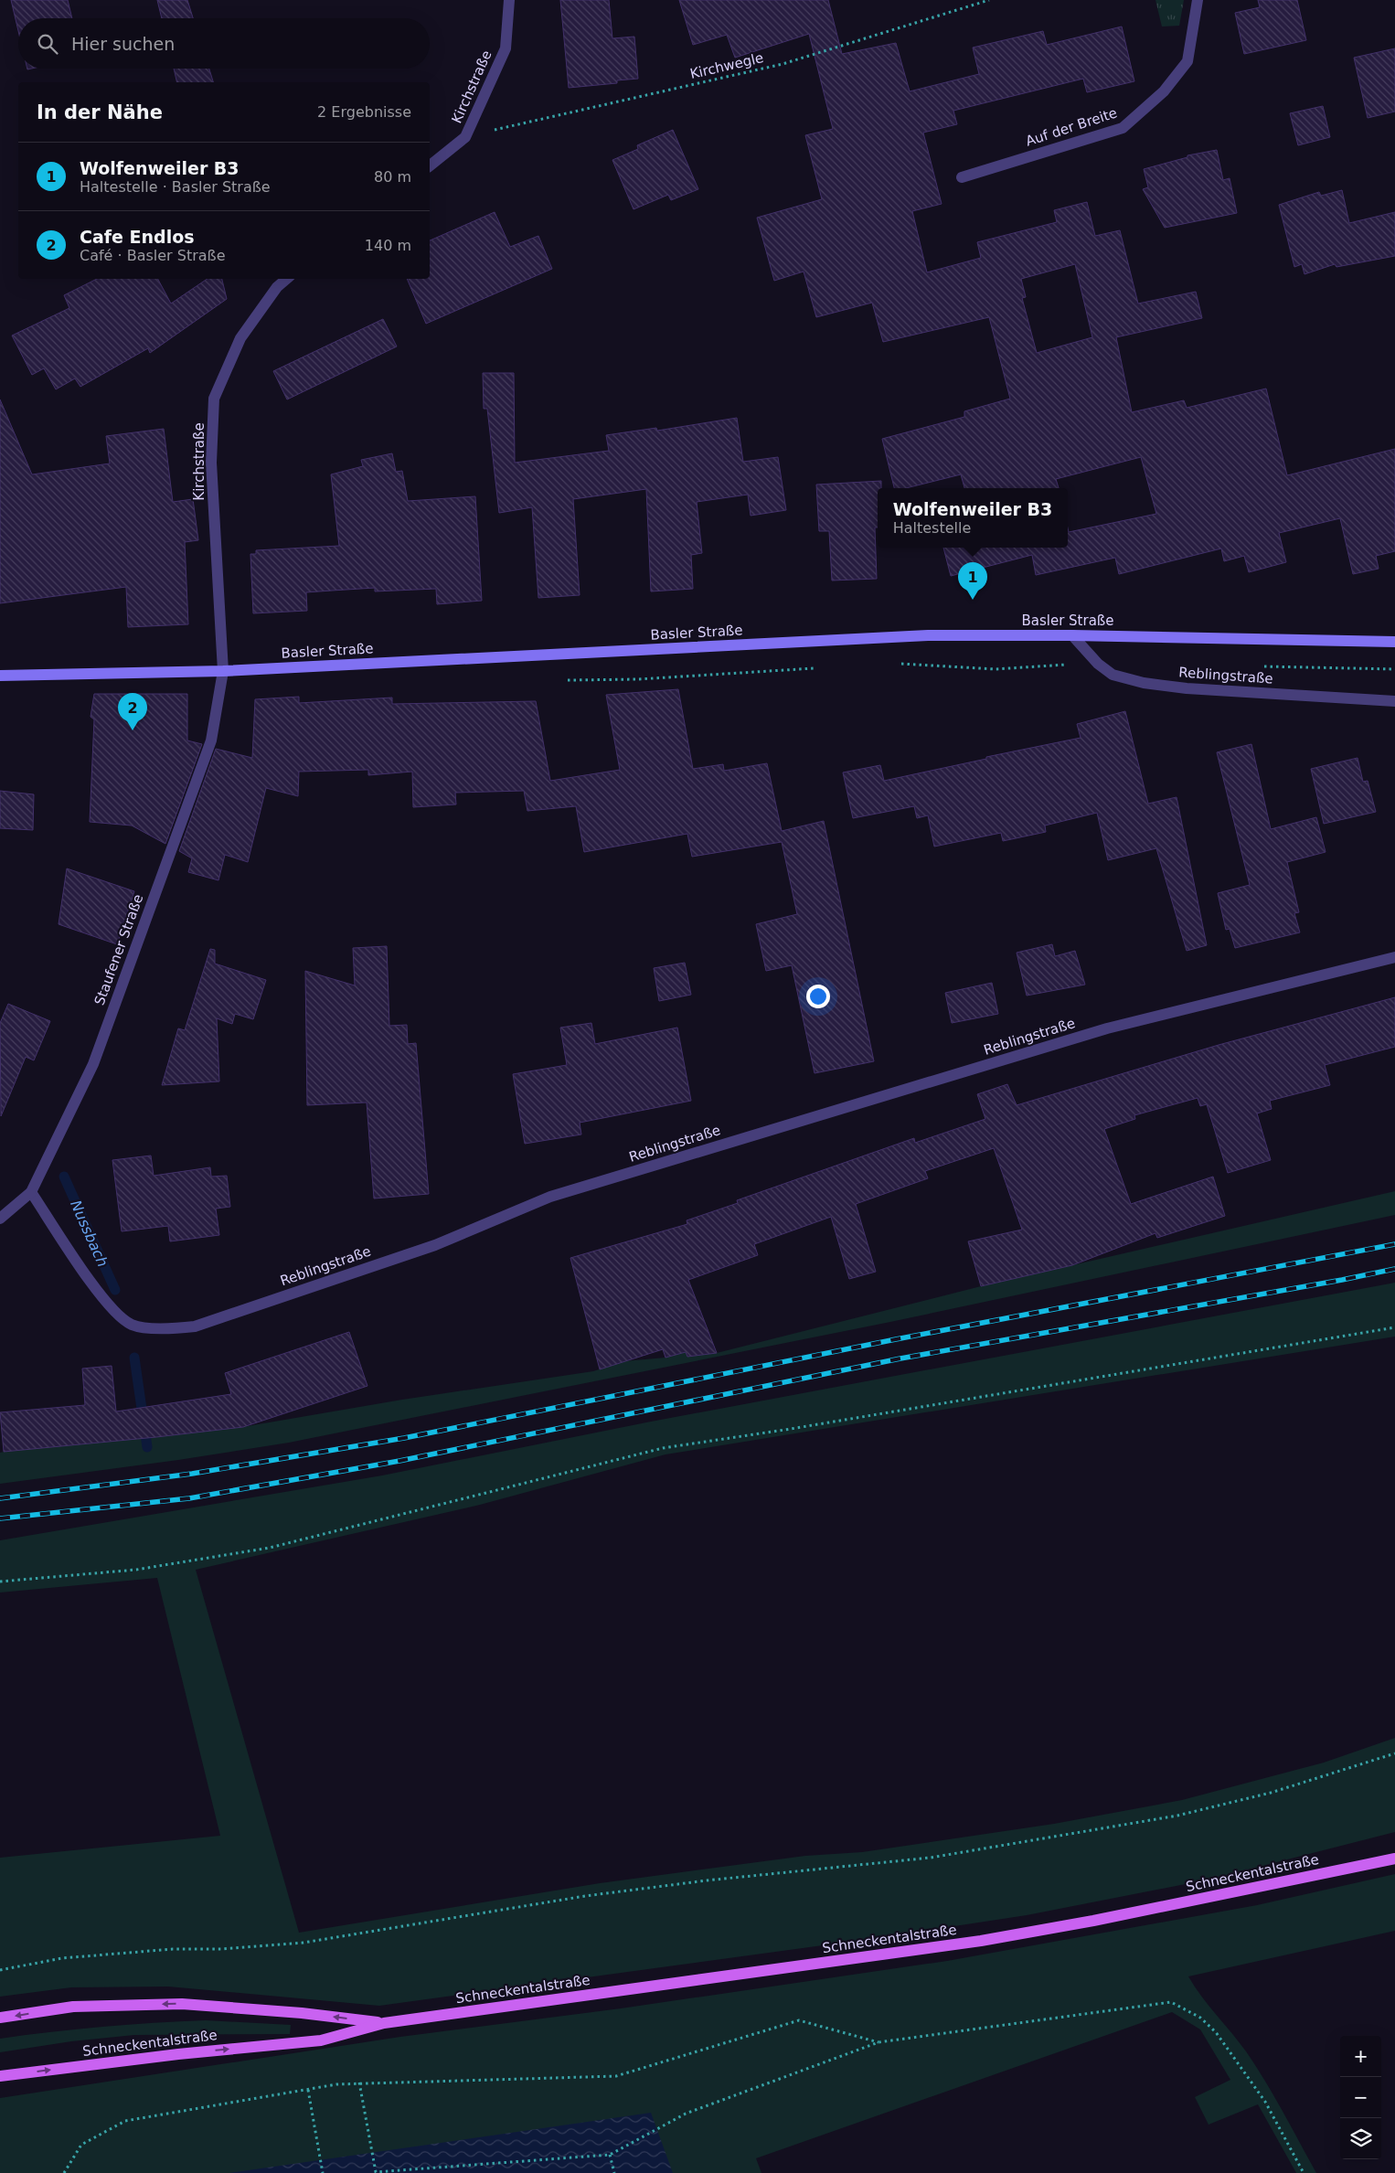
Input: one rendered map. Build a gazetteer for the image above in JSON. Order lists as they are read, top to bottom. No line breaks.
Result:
{"streets":{"main road":["Basler Straße","Schneckentalstraße"],"street":["Kirchstraße","Auf der Breite","Reblingstraße","Staufener Straße"],"path":["Kirchwegle"]},"crossings":[["Kirchwegle","Kirchstraße"],["Kirchstraße","Basler Straße"],["Kirchstraße","Staufener Straße"],["Basler Straße","Reblingstraße"],["Basler Straße","Staufener Straße"],["Reblingstraße","Staufener Straße"]],"water":["Nussbach"],"page":{"search":"Hier suchen","heading":["In der Nähe","2 Ergebnisse"],"list":[{"mark":"1","name":"Wolfenweiler B3","note":"Haltestelle · Basler Straße","value":"80 m"},{"mark":"2","name":"Cafe Endlos","note":"Café · Basler Straße","value":"140 m"}],"popup":["Wolfenweiler B3","Haltestelle"],"pins":["1","2"],"map_buttons":["+","−"]}}
